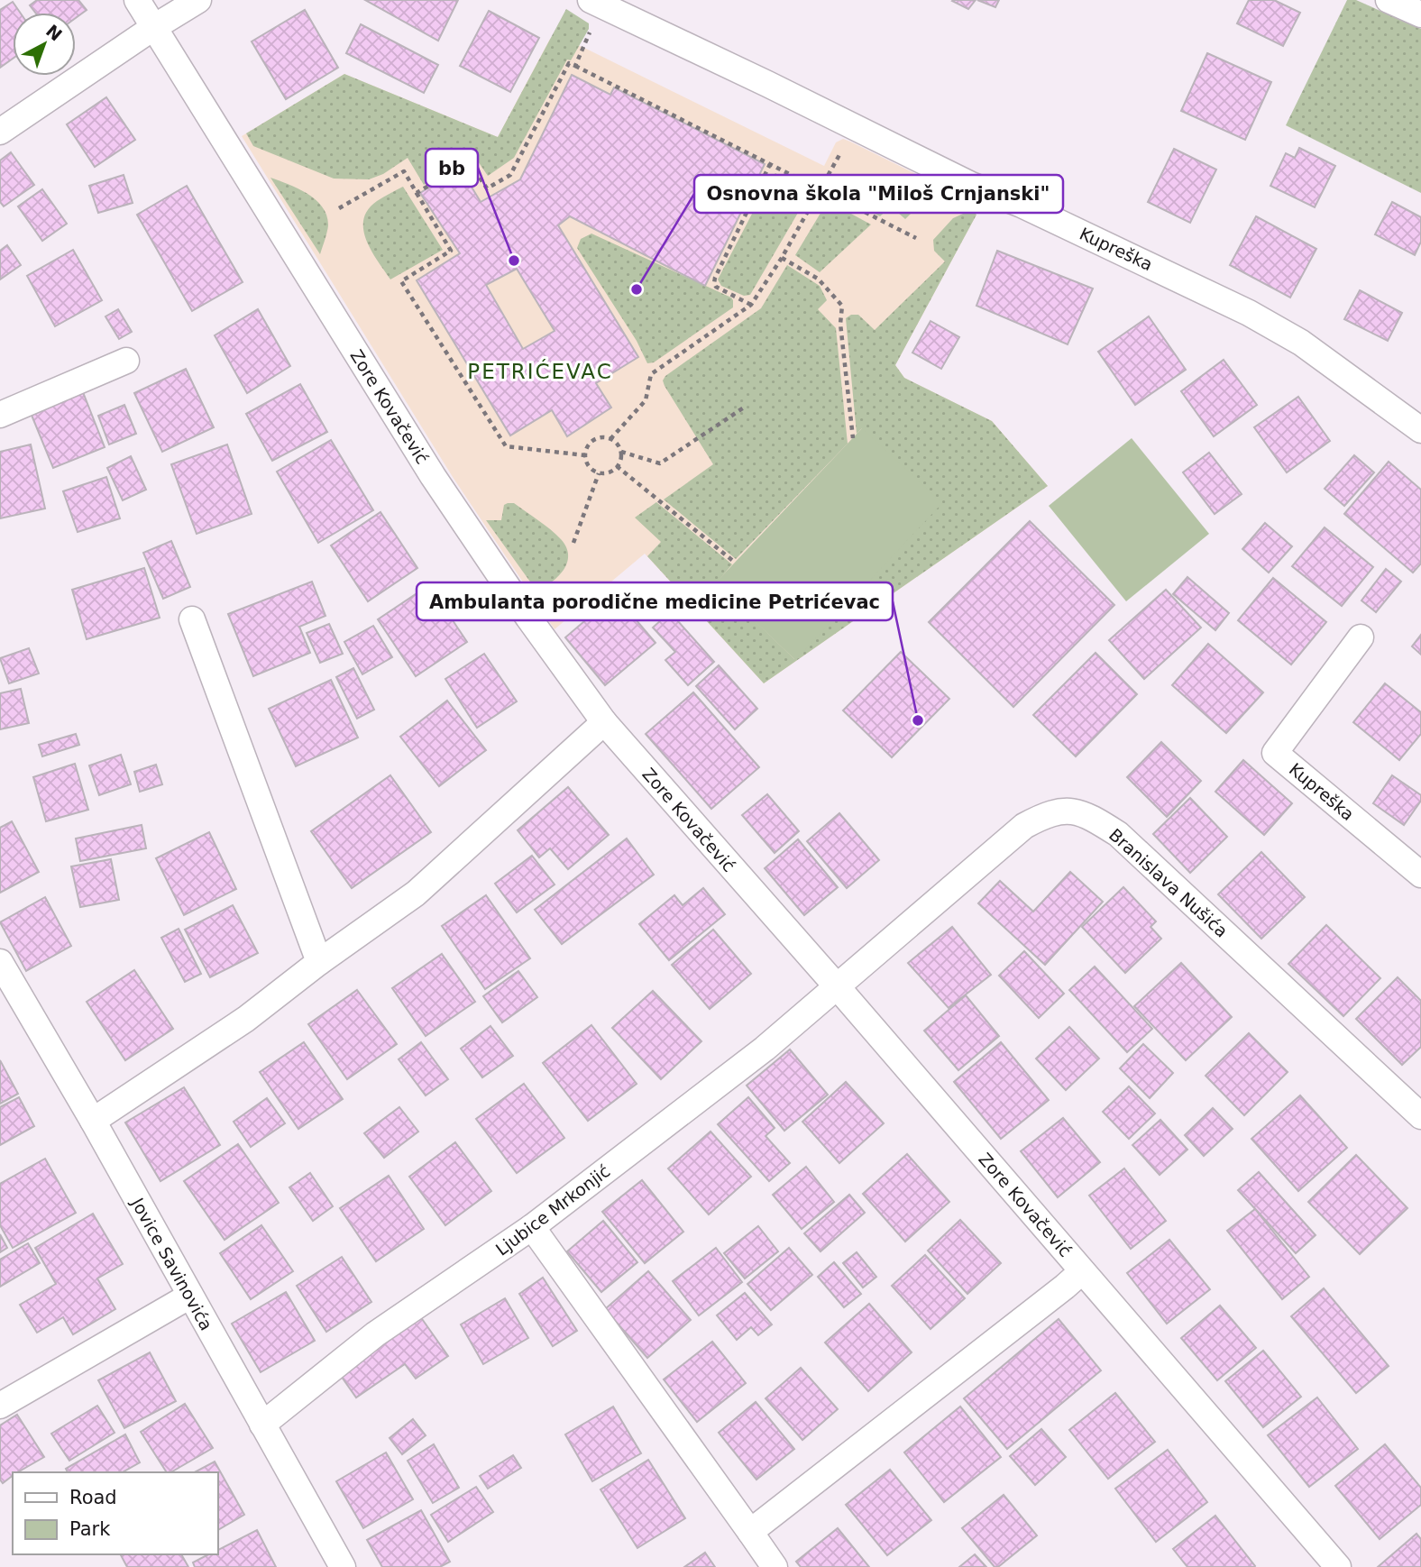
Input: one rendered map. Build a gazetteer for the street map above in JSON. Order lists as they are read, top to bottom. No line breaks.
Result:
{"streets":{"street":["Kupreška","Zore Kovačević","Branislava Nušića","Ljubice Mrkonjić","Jovice Savinovića"]},"crossings":[["Zore Kovačević","Branislava Nušića"],["Zore Kovačević","Ljubice Mrkonjić"],["Branislava Nušića","Ljubice Mrkonjić"],["Ljubice Mrkonjić","Jovice Savinovića"]],"districts":["PETRIĆEVAC"],"places":["bb","Osnovna škola \"Miloš Crnjanski\"","Ambulanta porodične medicine Petrićevac"],"legend":["Road","Park"],"north":"top right"}
